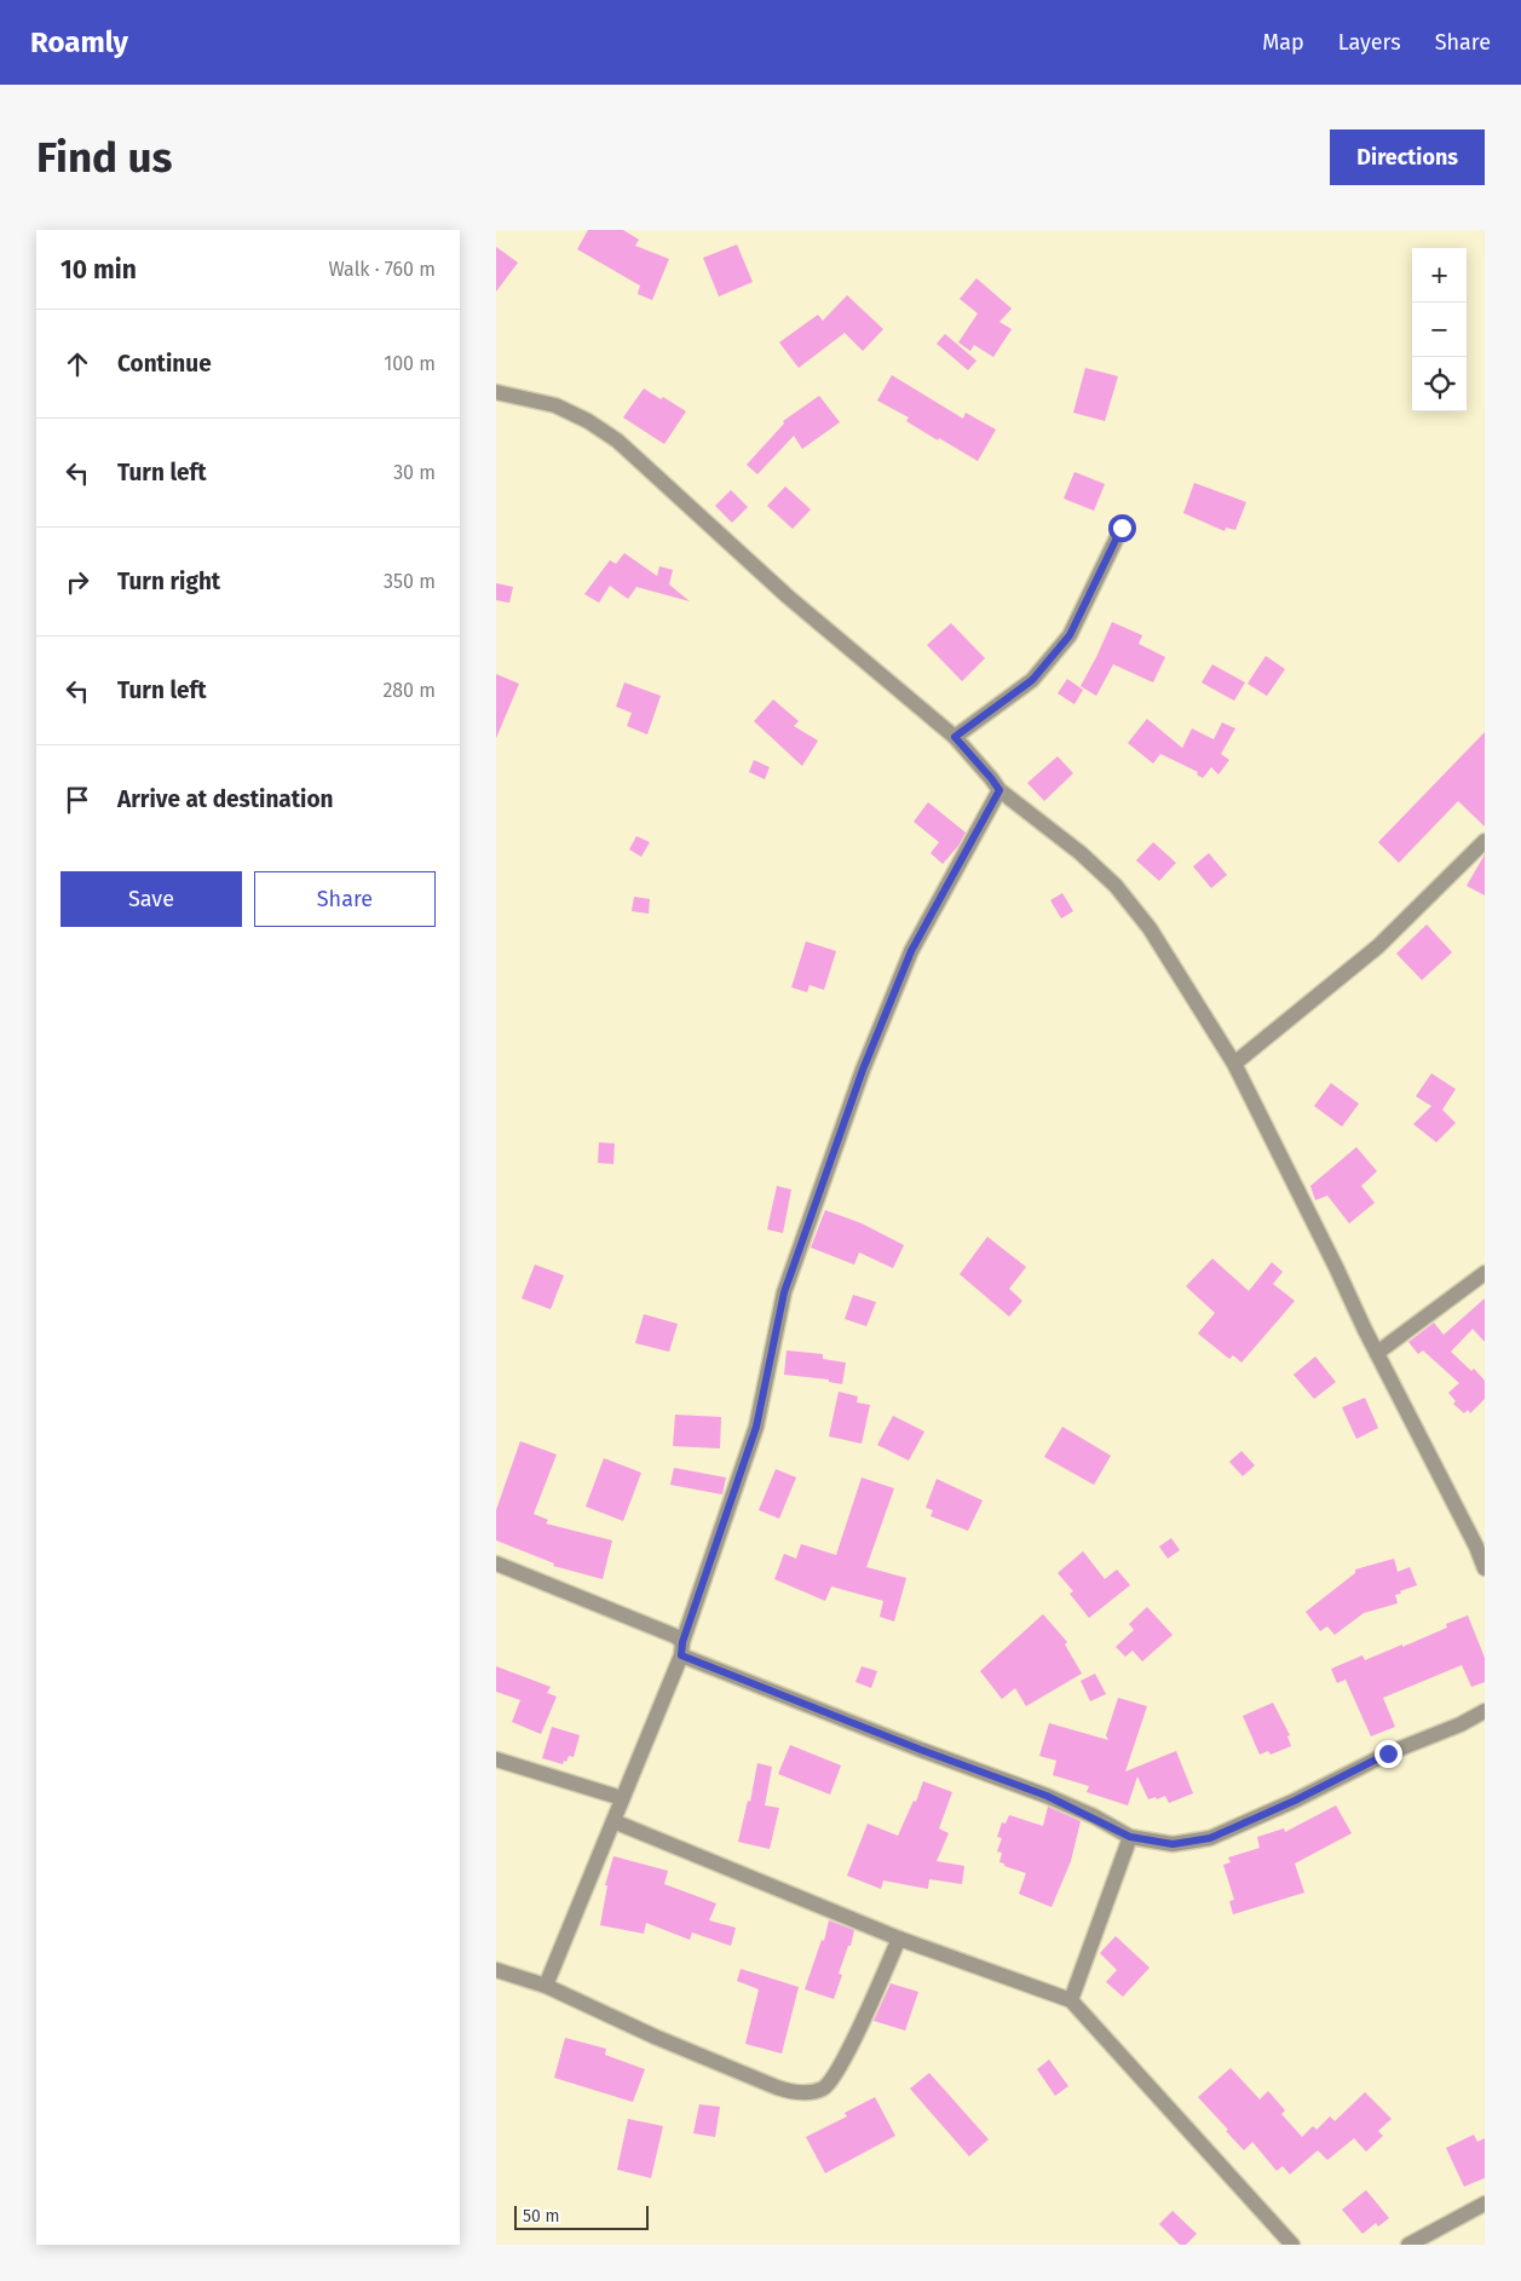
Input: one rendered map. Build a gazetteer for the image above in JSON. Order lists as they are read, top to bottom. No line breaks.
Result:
{"scale_bar":"50 m","page":{"header":"Roamly","nav":["Map","Layers","Share"],"buttons":["Directions",["Save","Share"]],"title":"Find us","heading":["10 min","Walk · 760 m"],"map_buttons":["+","−"],"list":[["Continue","100 m"],["Turn left","30 m"],["Turn right","350 m"],["Turn left","280 m"],"Arrive at destination"],"scale":"50 m"}}
